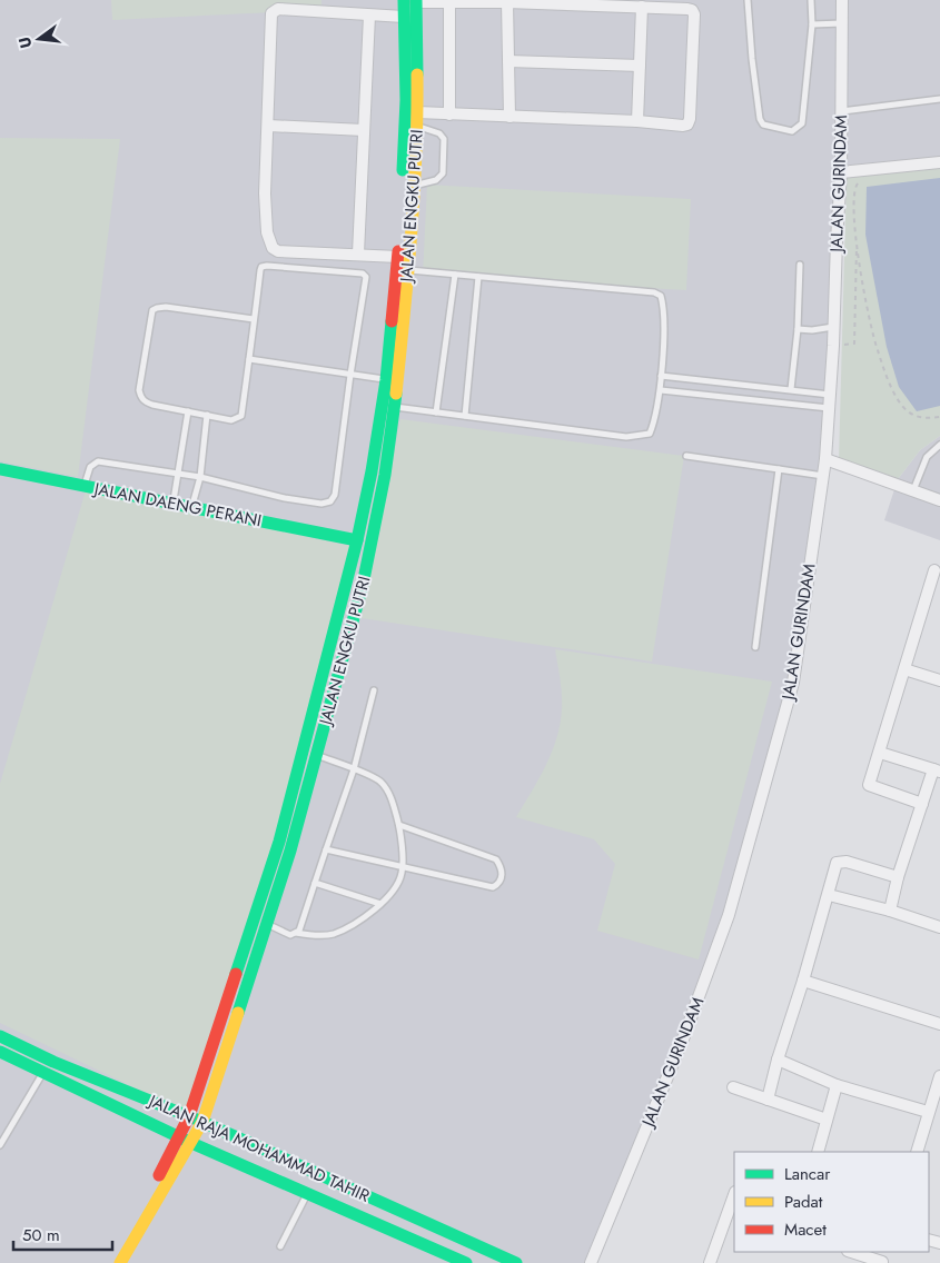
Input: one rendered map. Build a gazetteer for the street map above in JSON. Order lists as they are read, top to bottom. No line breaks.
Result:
{"streets":{"main road":["JALAN ENGKU PUTRI","JALAN DAENG PERANI","JALAN RAJA MOHAMMAD TAHIR"],"street":["JALAN GURINDAM"]},"crossings":[["JALAN ENGKU PUTRI","JALAN DAENG PERANI"],["JALAN ENGKU PUTRI","JALAN RAJA MOHAMMAD TAHIR"]],"legend":["Lancar","Padat","Macet"],"scale_bar":"50 m","north":"left"}
